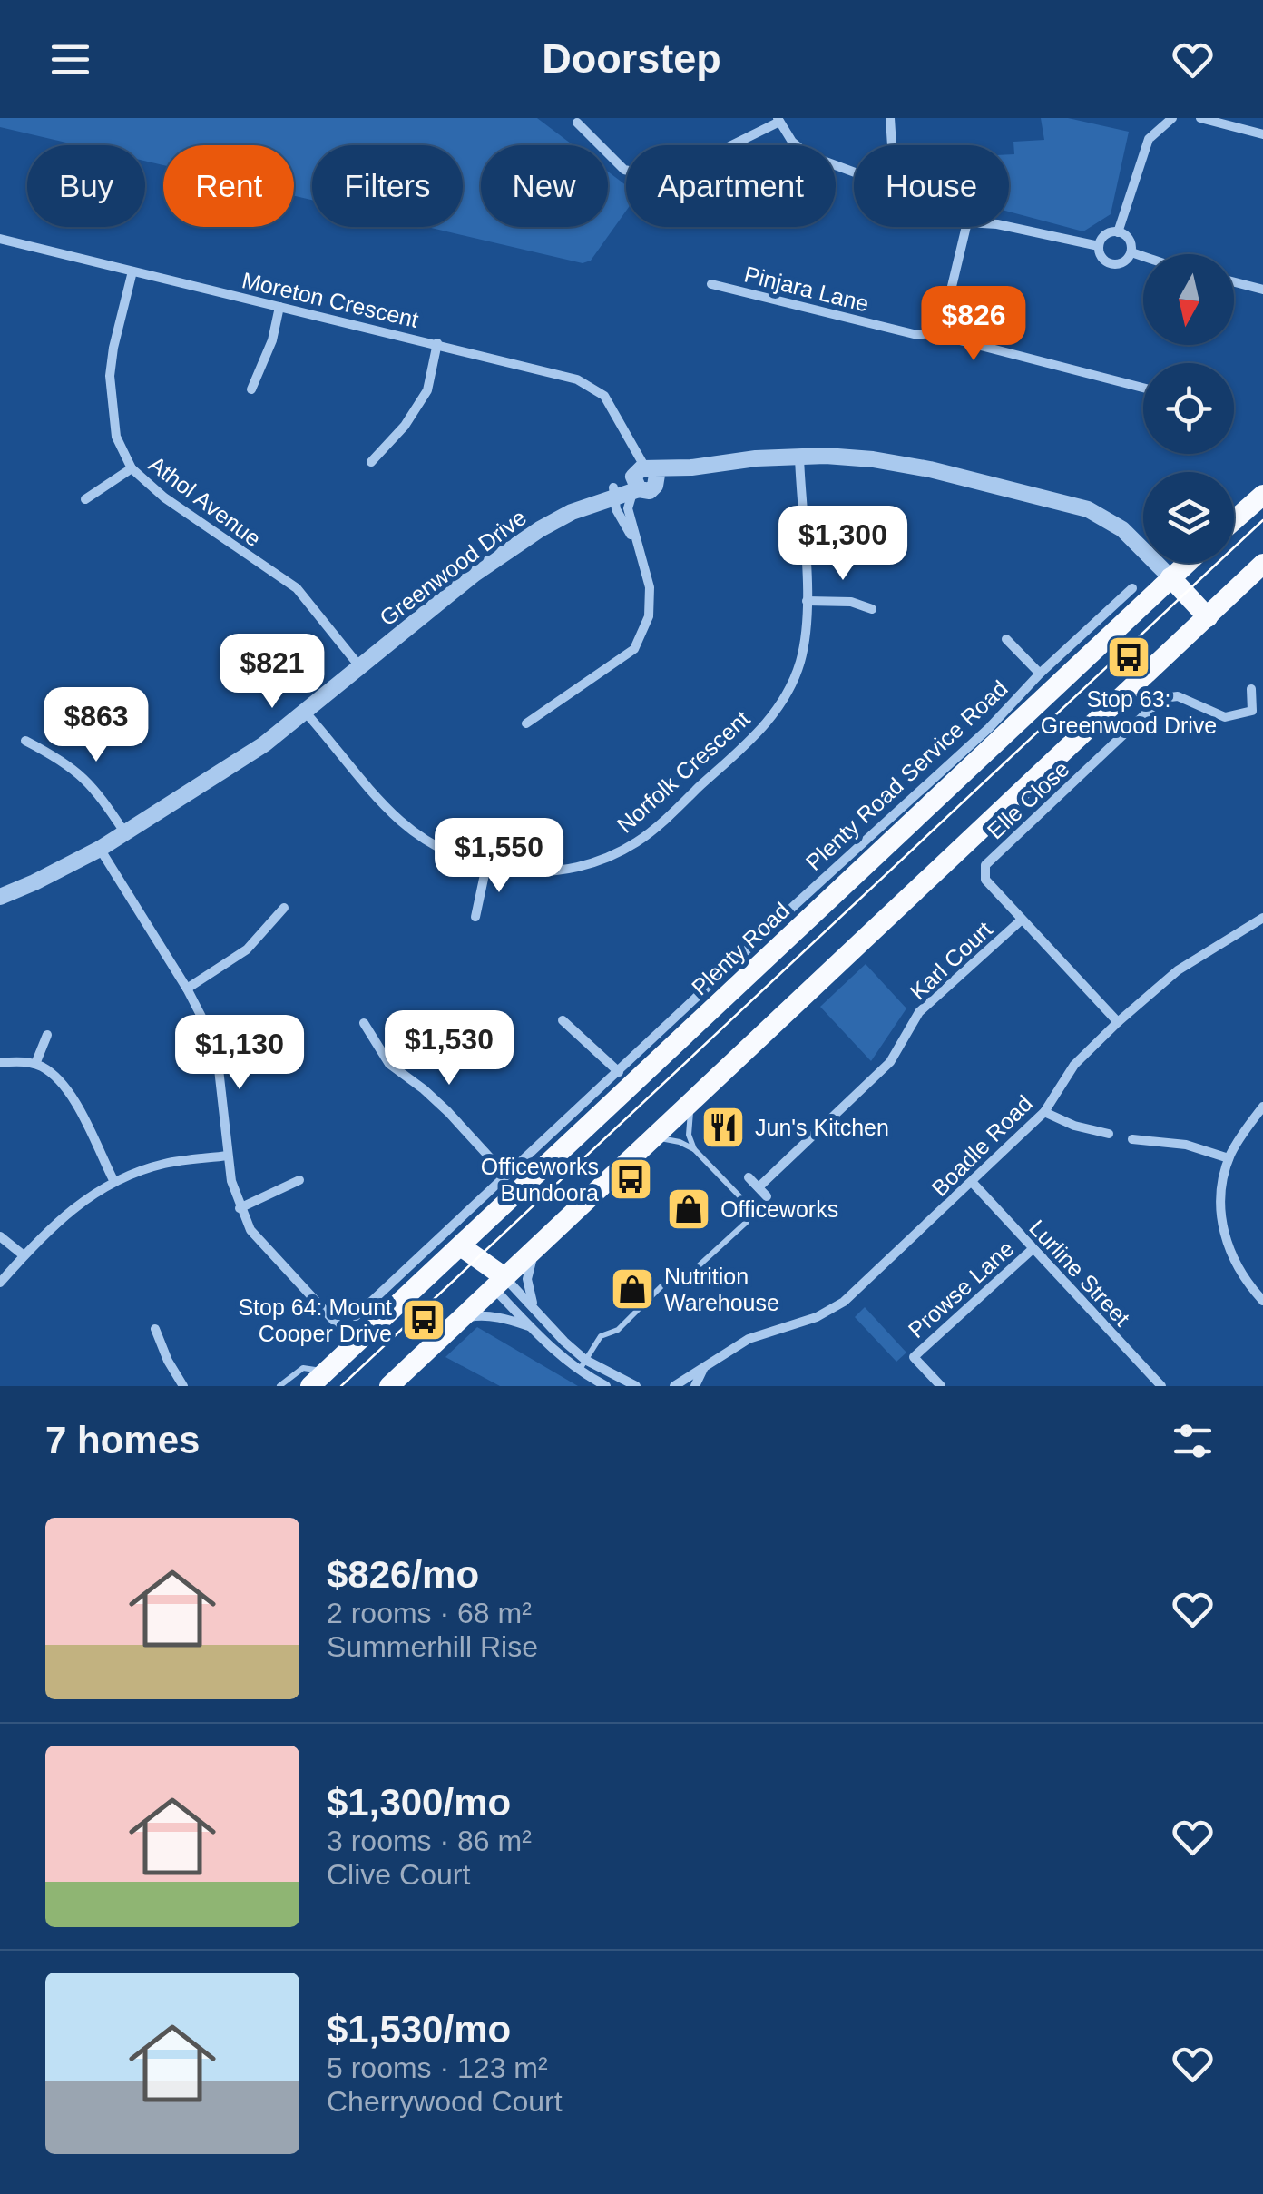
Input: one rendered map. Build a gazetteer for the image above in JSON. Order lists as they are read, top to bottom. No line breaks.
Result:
{"streets":{"highway":["Plenty Road"],"street":["Pinjara Lane","Moreton Crescent","Athol Avenue","Greenwood Drive","Norfolk Crescent","Plenty Road Service Road","Elle Close","Karl Court","Boadle Road","Lurline Street","Prowse Lane"]},"crossings":[["Moreton Crescent","Athol Avenue"],["Moreton Crescent","Greenwood Drive"],["Athol Avenue","Greenwood Drive"],["Greenwood Drive","Norfolk Crescent"],["Greenwood Drive","Plenty Road"],["Plenty Road Service Road","Plenty Road"],["Elle Close","Karl Court"],["Elle Close","Boadle Road"],["Boadle Road","Lurline Street"],["Lurline Street","Prowse Lane"]],"places":{"bus stop":["Stop 63: Greenwood Drive","Officeworks Bundoora","Stop 64: Mount Cooper Drive"],"restaurant":["Jun's Kitchen"],"shop":["Officeworks","Nutrition Warehouse"]},"north":"bottom","page":{"header":"Doorstep","chip":["Buy","Rent","Filters","New","Apartment","House"],"price":["$826","$1,300","$821","$863","$1,550","$1,530","$1,130"],"heading":"7 homes","list":[{"name":"$826/mo","note":"2 rooms · 68 m² · Summerhill Rise"},{"name":"$1,300/mo","note":"3 rooms · 86 m² · Clive Court"},{"name":"$1,530/mo","note":"5 rooms · 123 m² · Cherrywood Court"}]}}
